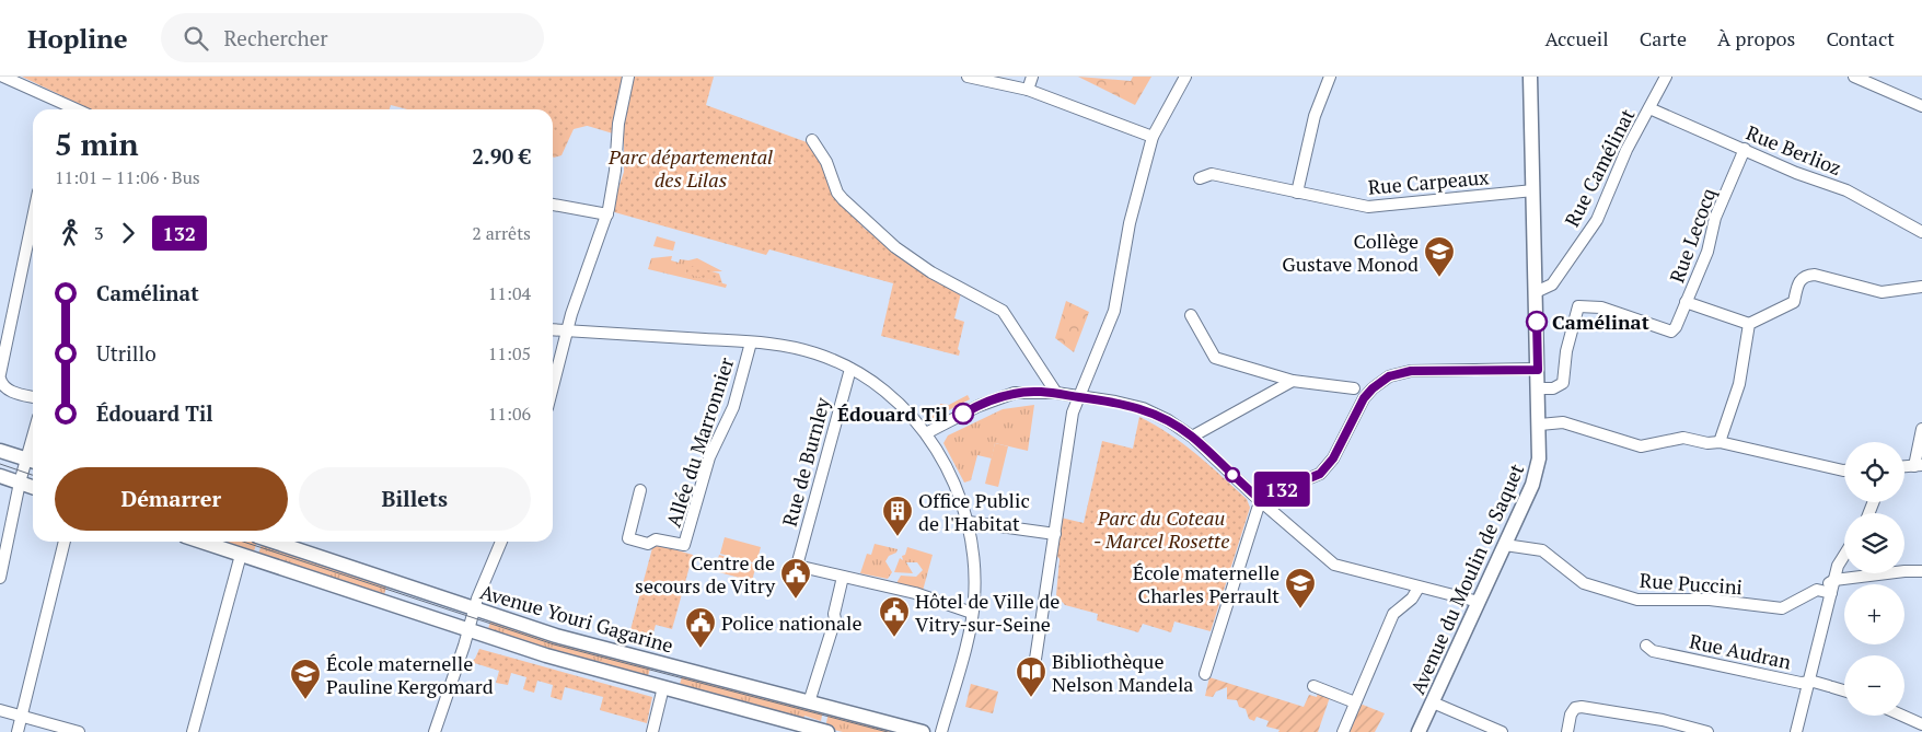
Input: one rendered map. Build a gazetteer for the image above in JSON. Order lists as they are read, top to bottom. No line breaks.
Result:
{"streets":{"main road":["Avenue du Moulin de Saquet","Avenue Youri Gagarine"],"street":["Rue Berlioz","Rue Camélinat","Rue Carpeaux","Rue Lecocq","Allée du Marronnier","Rue de Burnley","Rue Puccini","Rue Audran"]},"crossings":[["Rue Berlioz","Rue Camélinat"],["Rue Berlioz","Rue Lecocq"],["Rue Camélinat","Avenue du Moulin de Saquet"],["Rue Carpeaux","Avenue du Moulin de Saquet"],["Rue Lecocq","Avenue du Moulin de Saquet"],["Avenue du Moulin de Saquet","Rue Puccini"]],"parks":["Parc départemental des Lilas","Parc du Coteau - Marcel Rosette"],"places":{"school or university":["Collège Gustave Monod","École maternelle Charles Perrault","École maternelle Pauline Kergomard"],"other":["Camélinat","Édouard Til"],"building":["Office Public de l'Habitat"],"public building":["Centre de secours de Vitry","Hôtel de Ville de Vitry-sur-Seine","Police nationale"],"library":["Bibliothèque Nelson Mandela"]},"lines":["bus line 132"],"page":{"header":"Hopline","search":"Rechercher","nav":["Accueil","Carte","À propos","Contact"],"on_map":"132","heading":["5 min","11:01 – 11:06 · Bus","2.90 €"],"legs":["3","132","2 arrêts"],"list":[{"name":"Camélinat","value":"11:04"},{"name":"Utrillo","value":"11:05"},{"name":"Édouard Til","value":"11:06"}],"map_buttons":["+","−"],"buttons":["Démarrer","Billets"]}}
